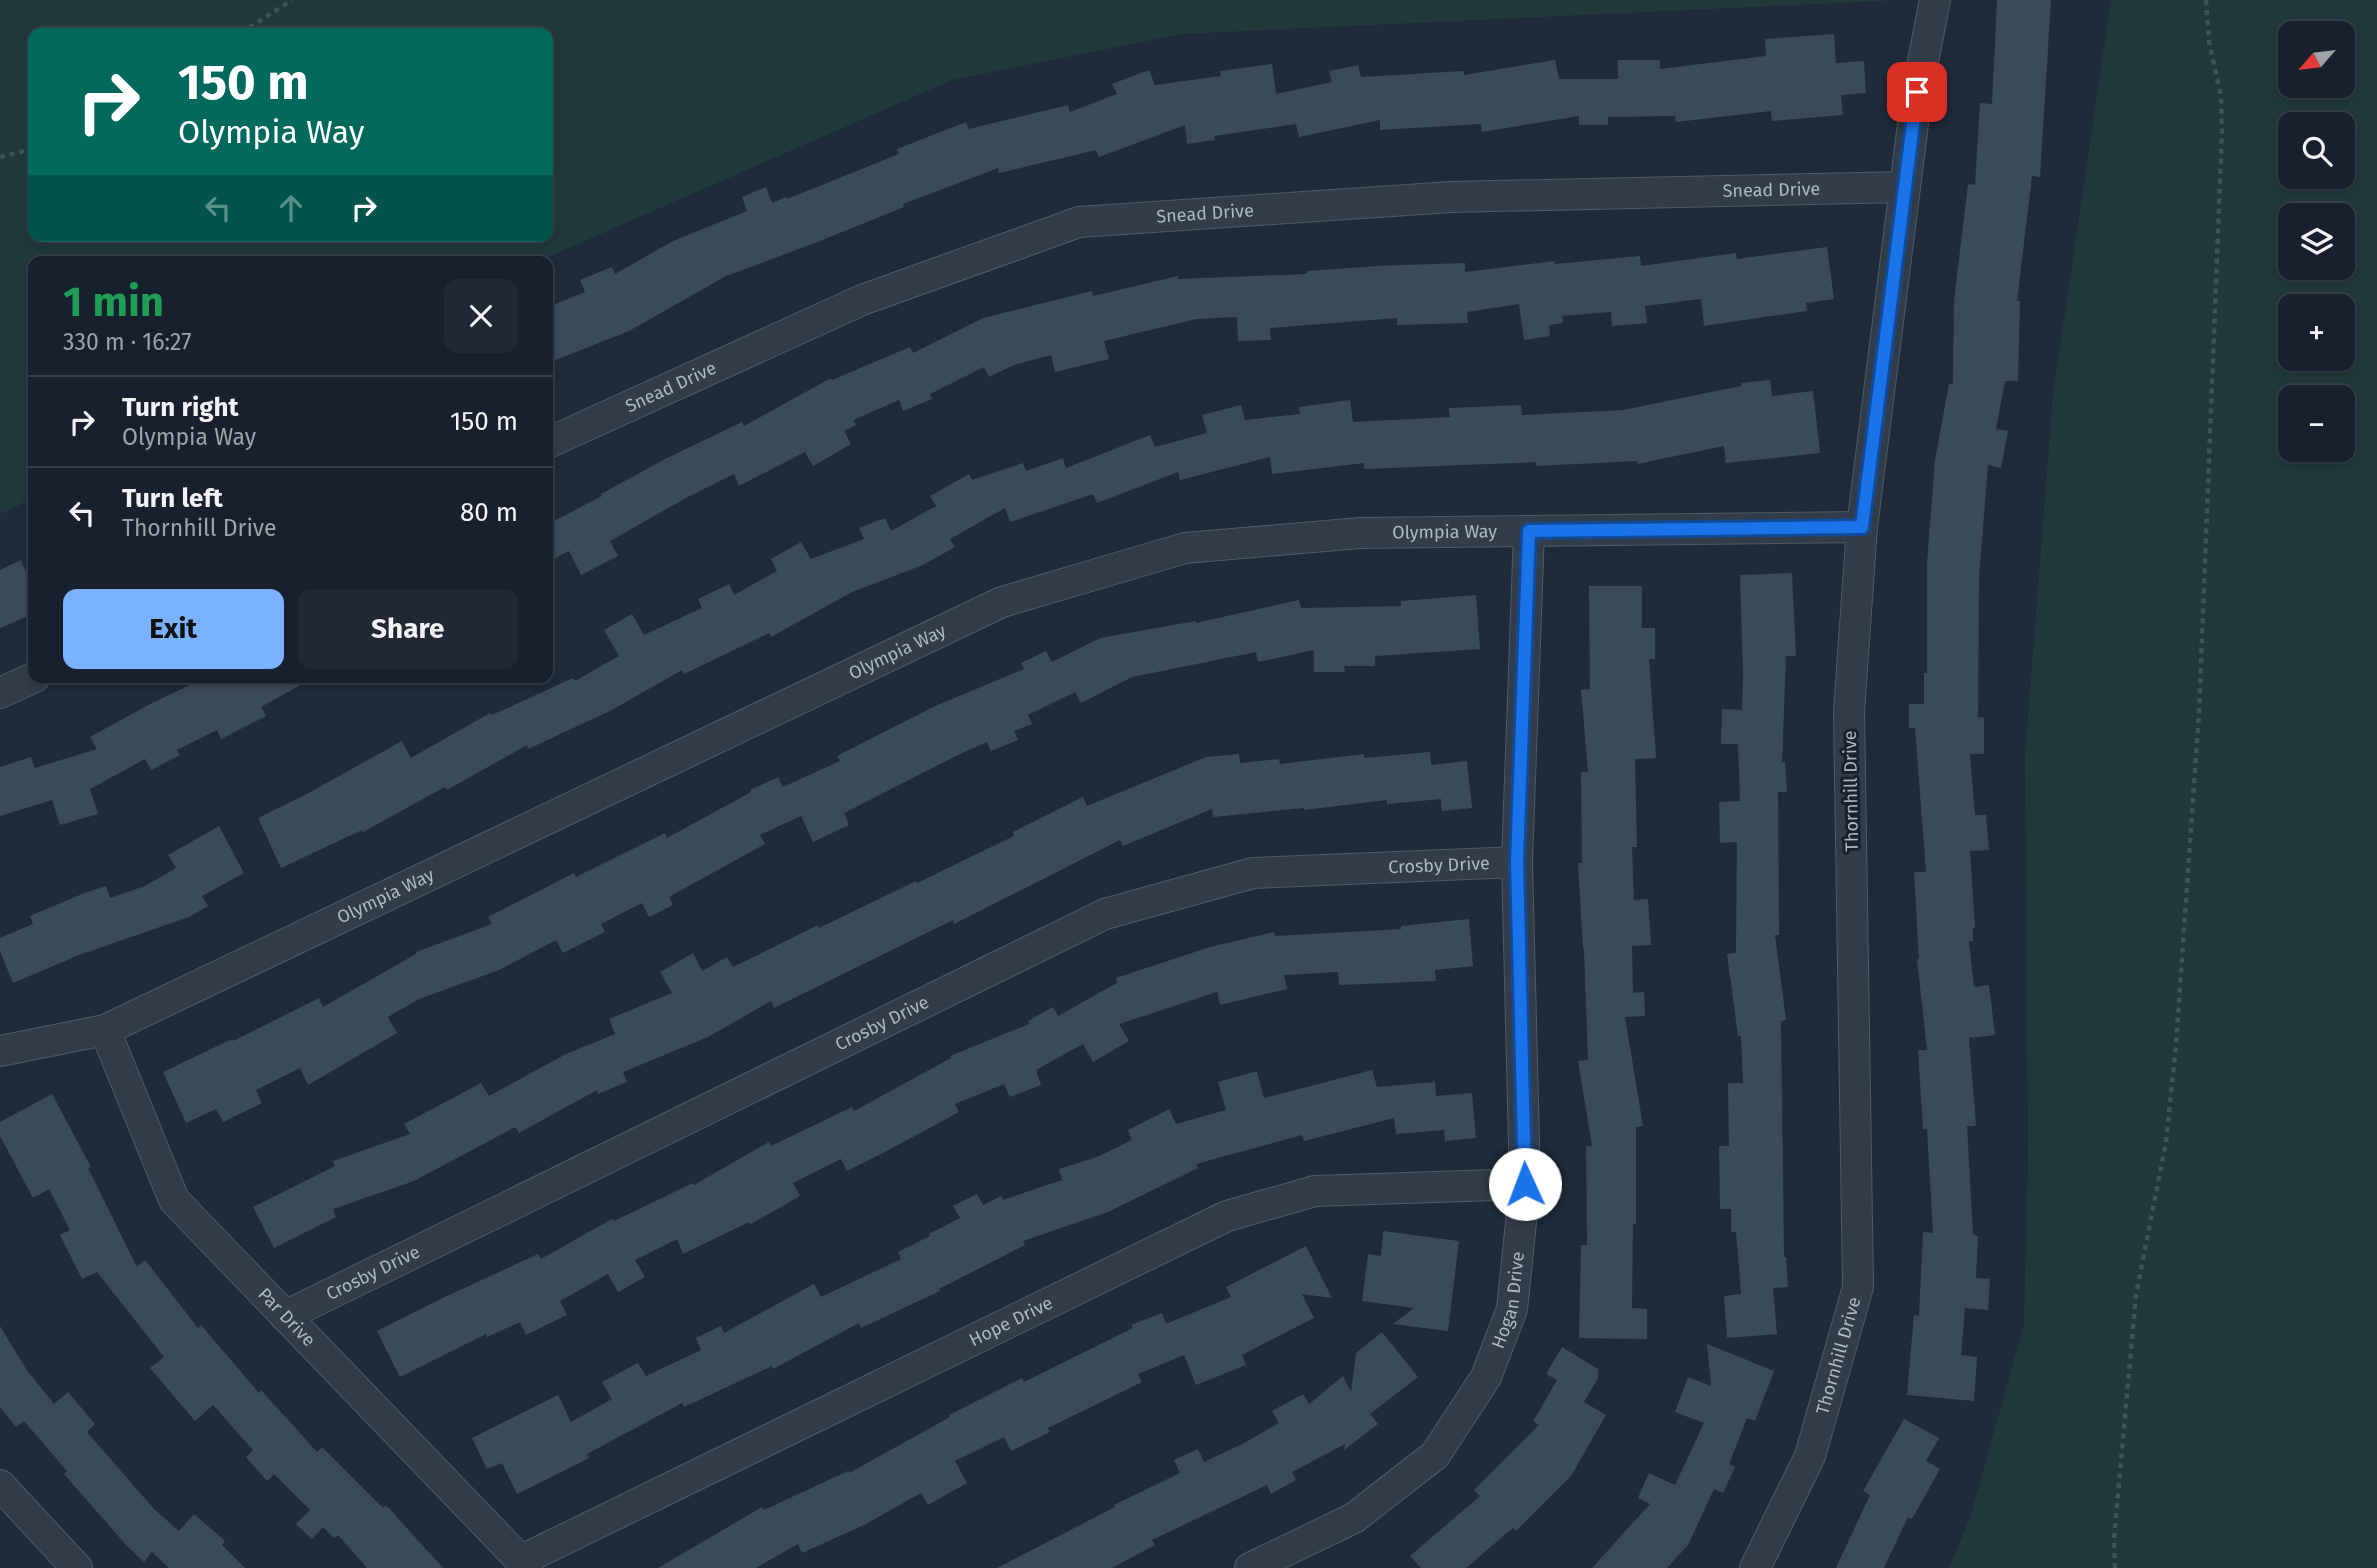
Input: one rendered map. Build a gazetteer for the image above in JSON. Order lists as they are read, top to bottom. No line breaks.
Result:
{"streets":{"street":["Snead Drive","Olympia Way","Thornhill Drive","Crosby Drive","Hogan Drive","Par Drive","Hope Drive"]},"crossings":[["Snead Drive","Thornhill Drive"],["Olympia Way","Thornhill Drive"],["Olympia Way","Hogan Drive"],["Olympia Way","Par Drive"],["Crosby Drive","Hogan Drive"],["Crosby Drive","Par Drive"],["Hogan Drive","Hope Drive"],["Par Drive","Hope Drive"]],"north":"bottom left","page":{"map_buttons":["+","−"],"turn":["150 m","Olympia Way"],"heading":["1 min","330 m · 16:27"],"list":[{"name":"Turn right","note":"Olympia Way","value":"150 m"},{"name":"Turn left","note":"Thornhill Drive","value":"80 m"}],"buttons":["Exit","Share"]}}
